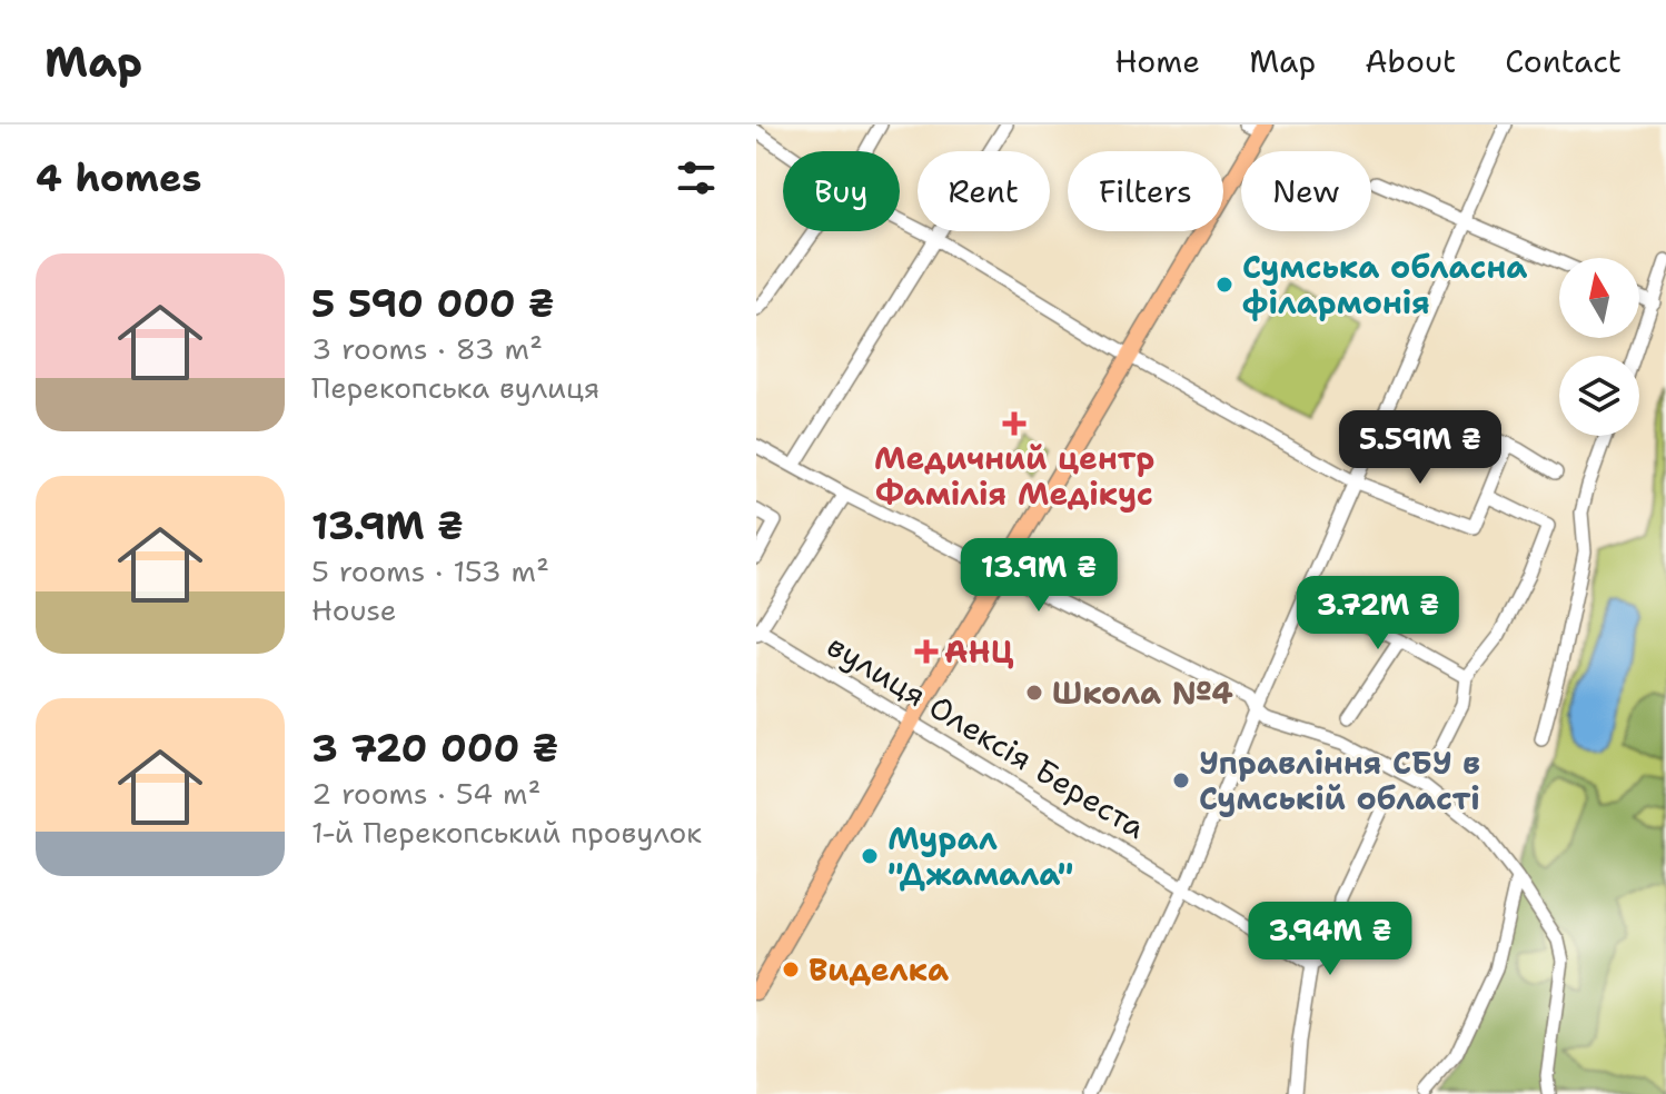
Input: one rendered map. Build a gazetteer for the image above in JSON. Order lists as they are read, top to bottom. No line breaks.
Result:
{"streets":{"street":["вулиця Олексія Береста"]},"places":{"other":["Сумська обласна філармонія","Школа №4","Управління СБУ в Сумській області","Мурал \"Джамала\"","Виделка"],"health":["Медичний центр Фамілія Медікус","АНЦ"]},"north":"top","page":{"header":"Map","nav":["Home","Map","About","Contact"],"heading":"4 homes","chip":["Buy","Rent","Filters","New"],"list":[{"name":"5 590 000 ₴","note":"3 rooms · 83 m² · Перекопська вулиця"},{"name":"13.9M ₴","note":"5 rooms · 153 m² · House"},{"name":"3 720 000 ₴","note":"2 rooms · 54 m² · 1-й Перекопський провулок"}],"price":["5.59M ₴","13.9M ₴","3.72M ₴","3.94M ₴"]}}
